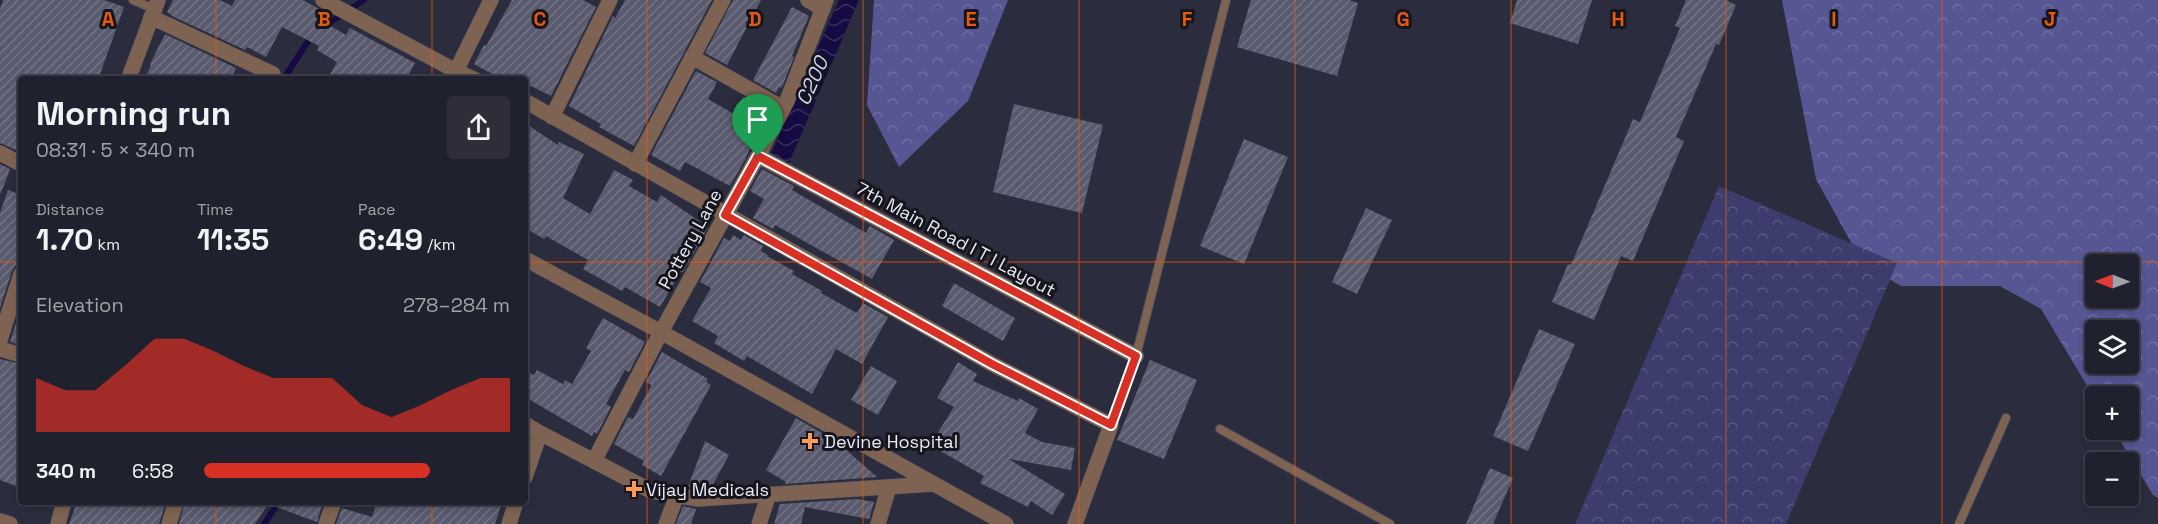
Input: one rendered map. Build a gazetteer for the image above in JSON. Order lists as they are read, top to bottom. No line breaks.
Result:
{"streets":{"street":["Pottery Lane","7th Main Road I T I Layout"]},"crossings":[["Pottery Lane","7th Main Road I T I Layout"]],"water":["C200"],"places":{"health":["Devine Hospital","Vijay Medicals"]},"north":"left","page":{"heading":["Morning run","08:31 · 5 × 340 m"],"stats":[["Distance","1.70 km"],["Time","11:35"],["Pace","6:49 /km"]],"map_buttons":["+","−"],"chart":["Elevation","278–284 m"],"list":[{"name":"340 m","note":"6:58"}]},"grid":{"columns":["A","B","C","D","E","F","G","H","I","J"]}}
